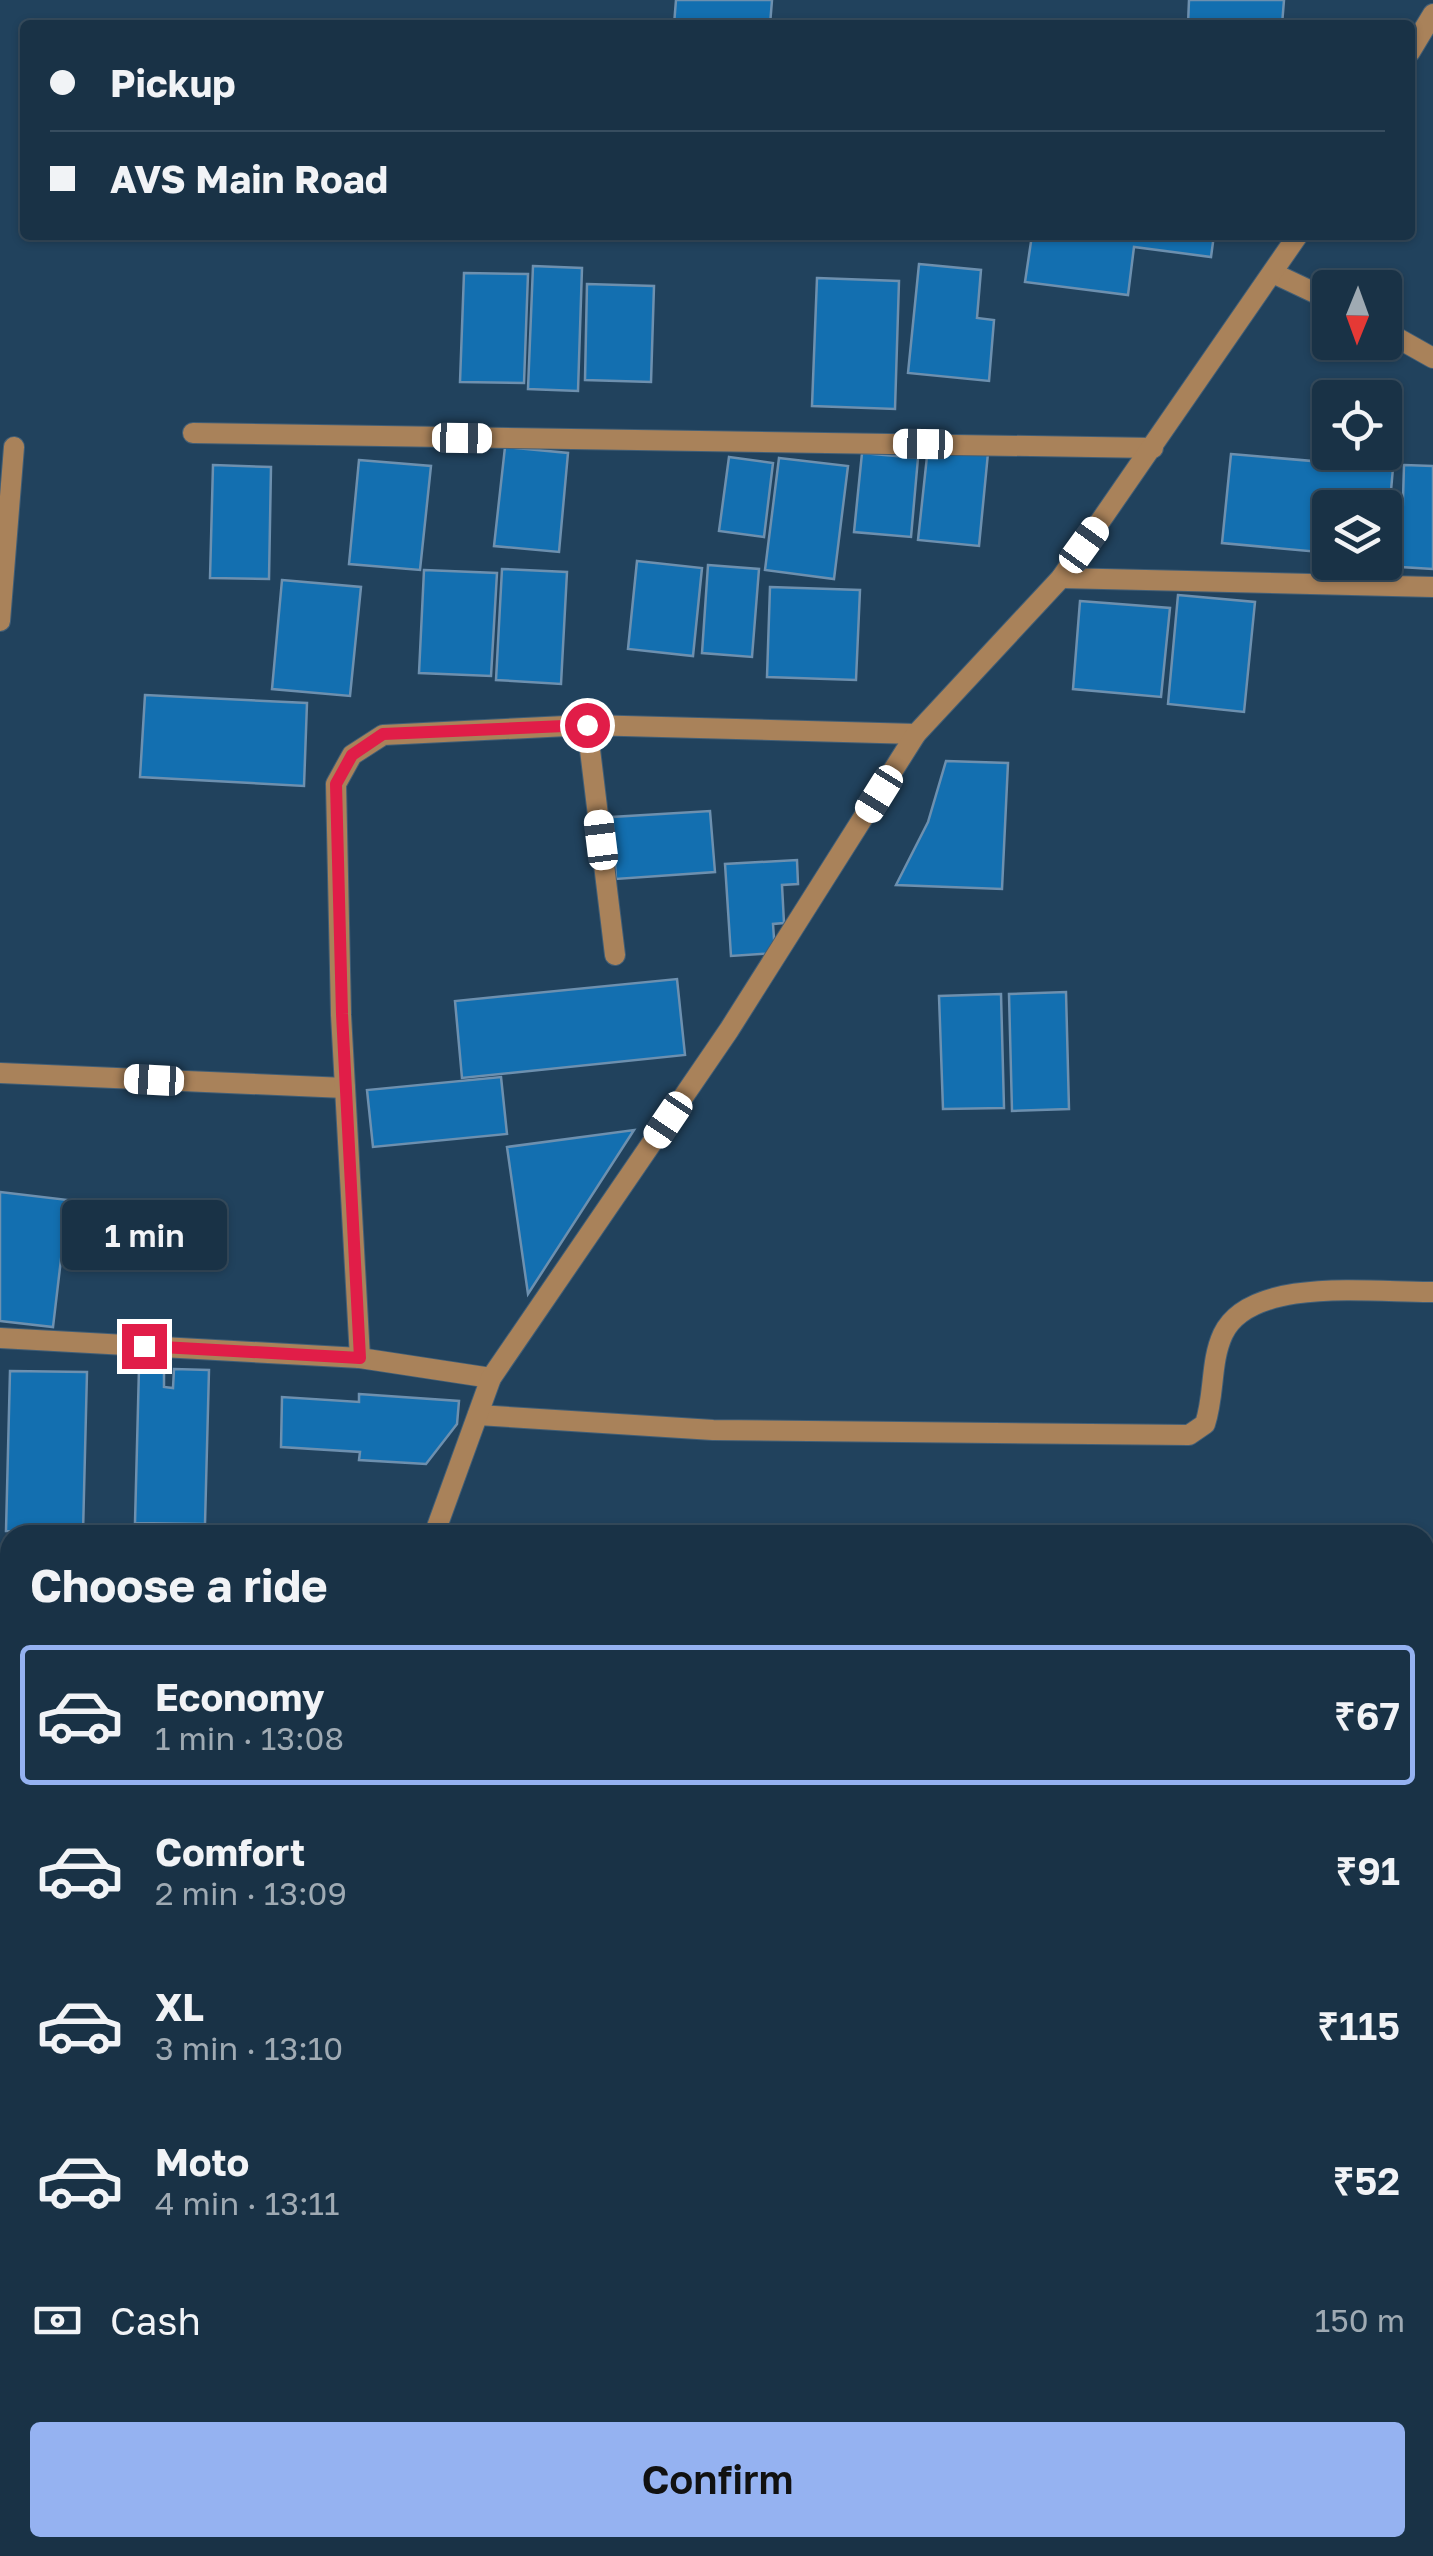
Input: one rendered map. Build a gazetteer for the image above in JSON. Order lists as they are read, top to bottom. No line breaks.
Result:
{"north":"bottom","page":{"banner":["Pickup","AVS Main Road"],"bubble":"1 min","heading":"Choose a ride","list":[{"name":"Economy","note":"1 min · 13:08","value":"₹67"},{"name":"Comfort","note":"2 min · 13:09","value":"₹91"},{"name":"XL","note":"3 min · 13:10","value":"₹115"},{"name":"Moto","note":"4 min · 13:11","value":"₹52"}],"pay":["Cash","150 m"],"buttons":"Confirm"}}
